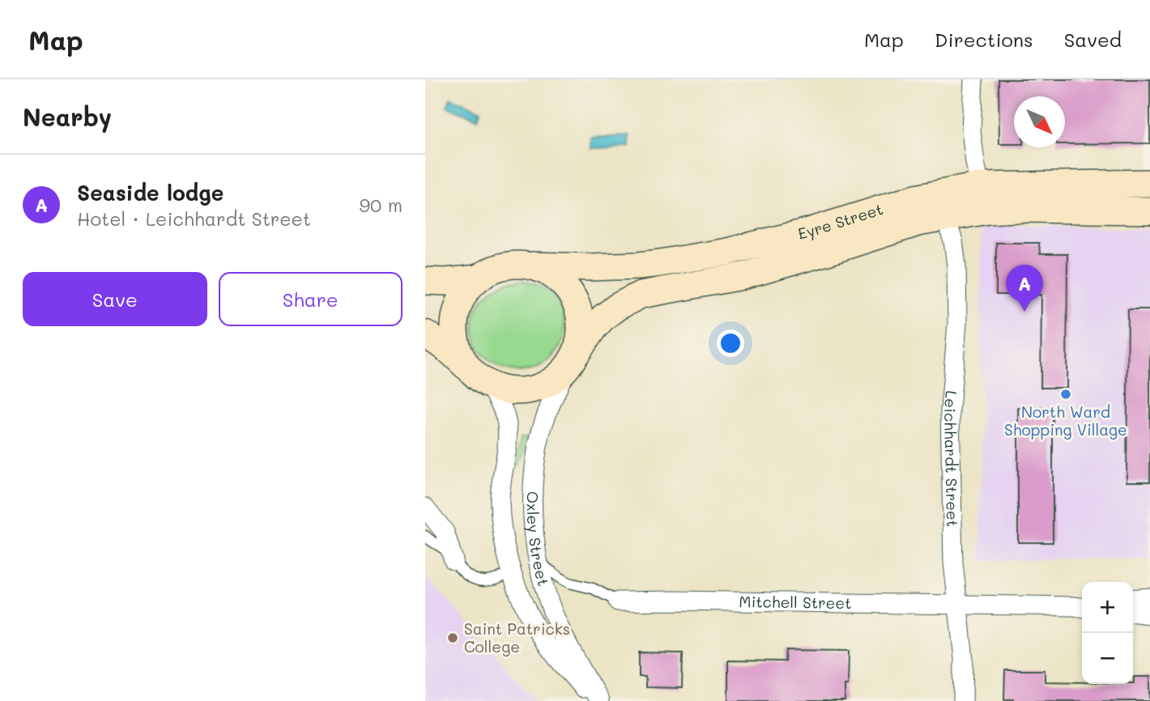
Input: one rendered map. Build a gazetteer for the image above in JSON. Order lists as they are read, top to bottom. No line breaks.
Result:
{"streets":{"main road":["Eyre Street","Oxley Street"],"street":["Leichhardt Street","Mitchell Street"]},"crossings":[["Eyre Street","Leichhardt Street"],["Eyre Street","Oxley Street"],["Leichhardt Street","Mitchell Street"],["Oxley Street","Mitchell Street"]],"places":["North Ward Shopping Village","Saint Patricks College"],"north":"bottom right","page":{"header":"Map","nav":["Map","Directions","Saved"],"heading":"Nearby","list":[{"mark":"A","name":"Seaside lodge","note":"Hotel · Leichhardt Street","value":"90 m"}],"buttons":["Save","Share"],"pins":"A","map_buttons":["+","−"]}}
